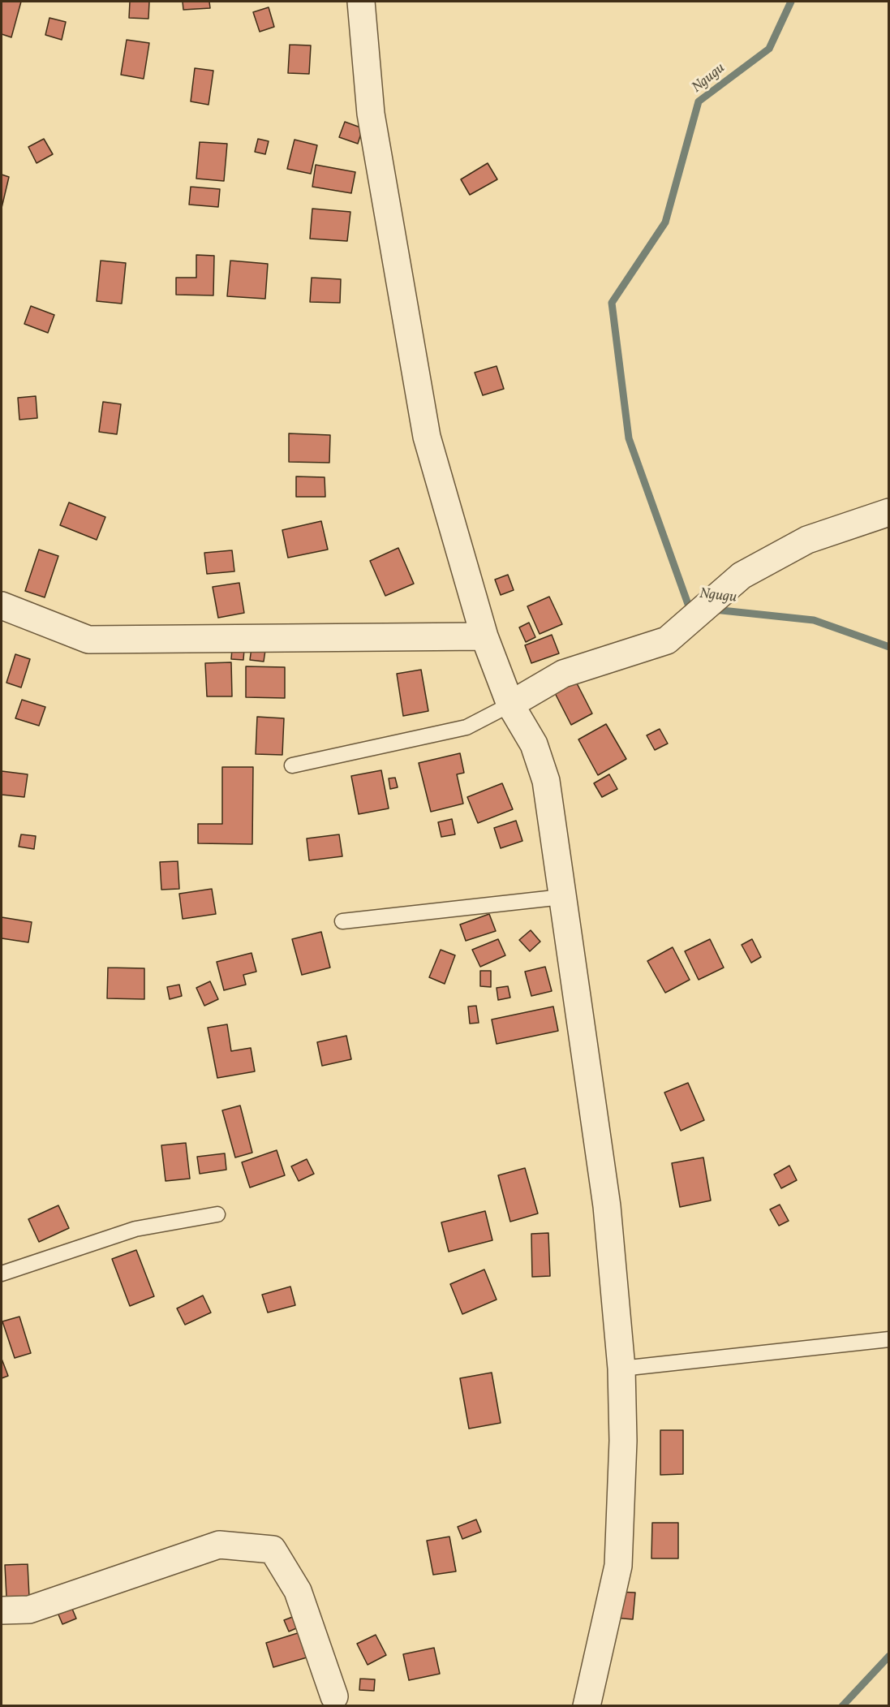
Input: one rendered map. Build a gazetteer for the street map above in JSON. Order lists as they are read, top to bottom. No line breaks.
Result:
{"water":["Ngugu"]}
